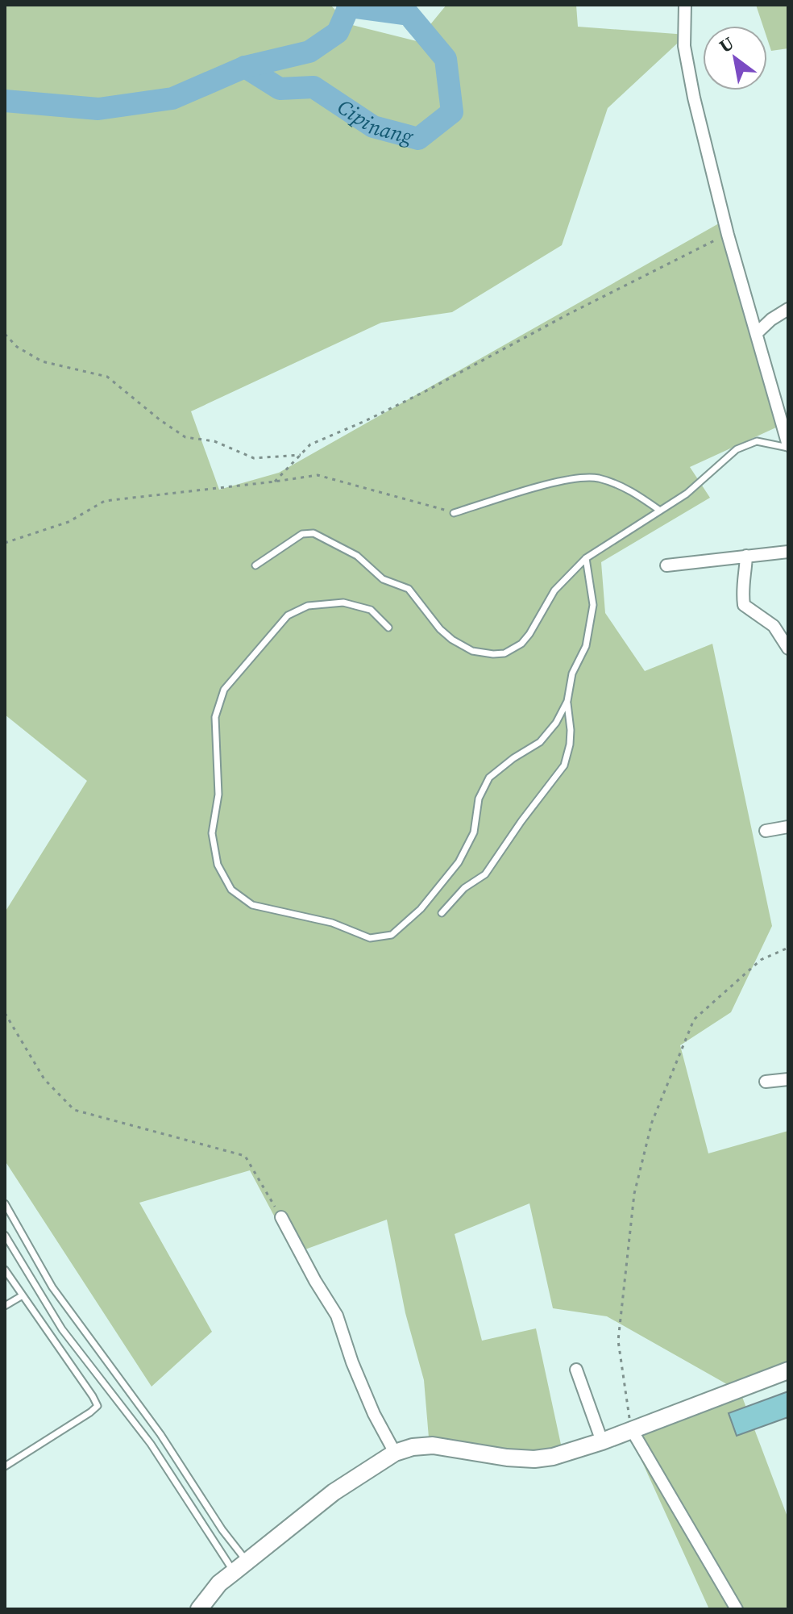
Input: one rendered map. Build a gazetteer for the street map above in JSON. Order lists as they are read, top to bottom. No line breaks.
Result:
{"water":["Cipinang"],"north":"top left"}
